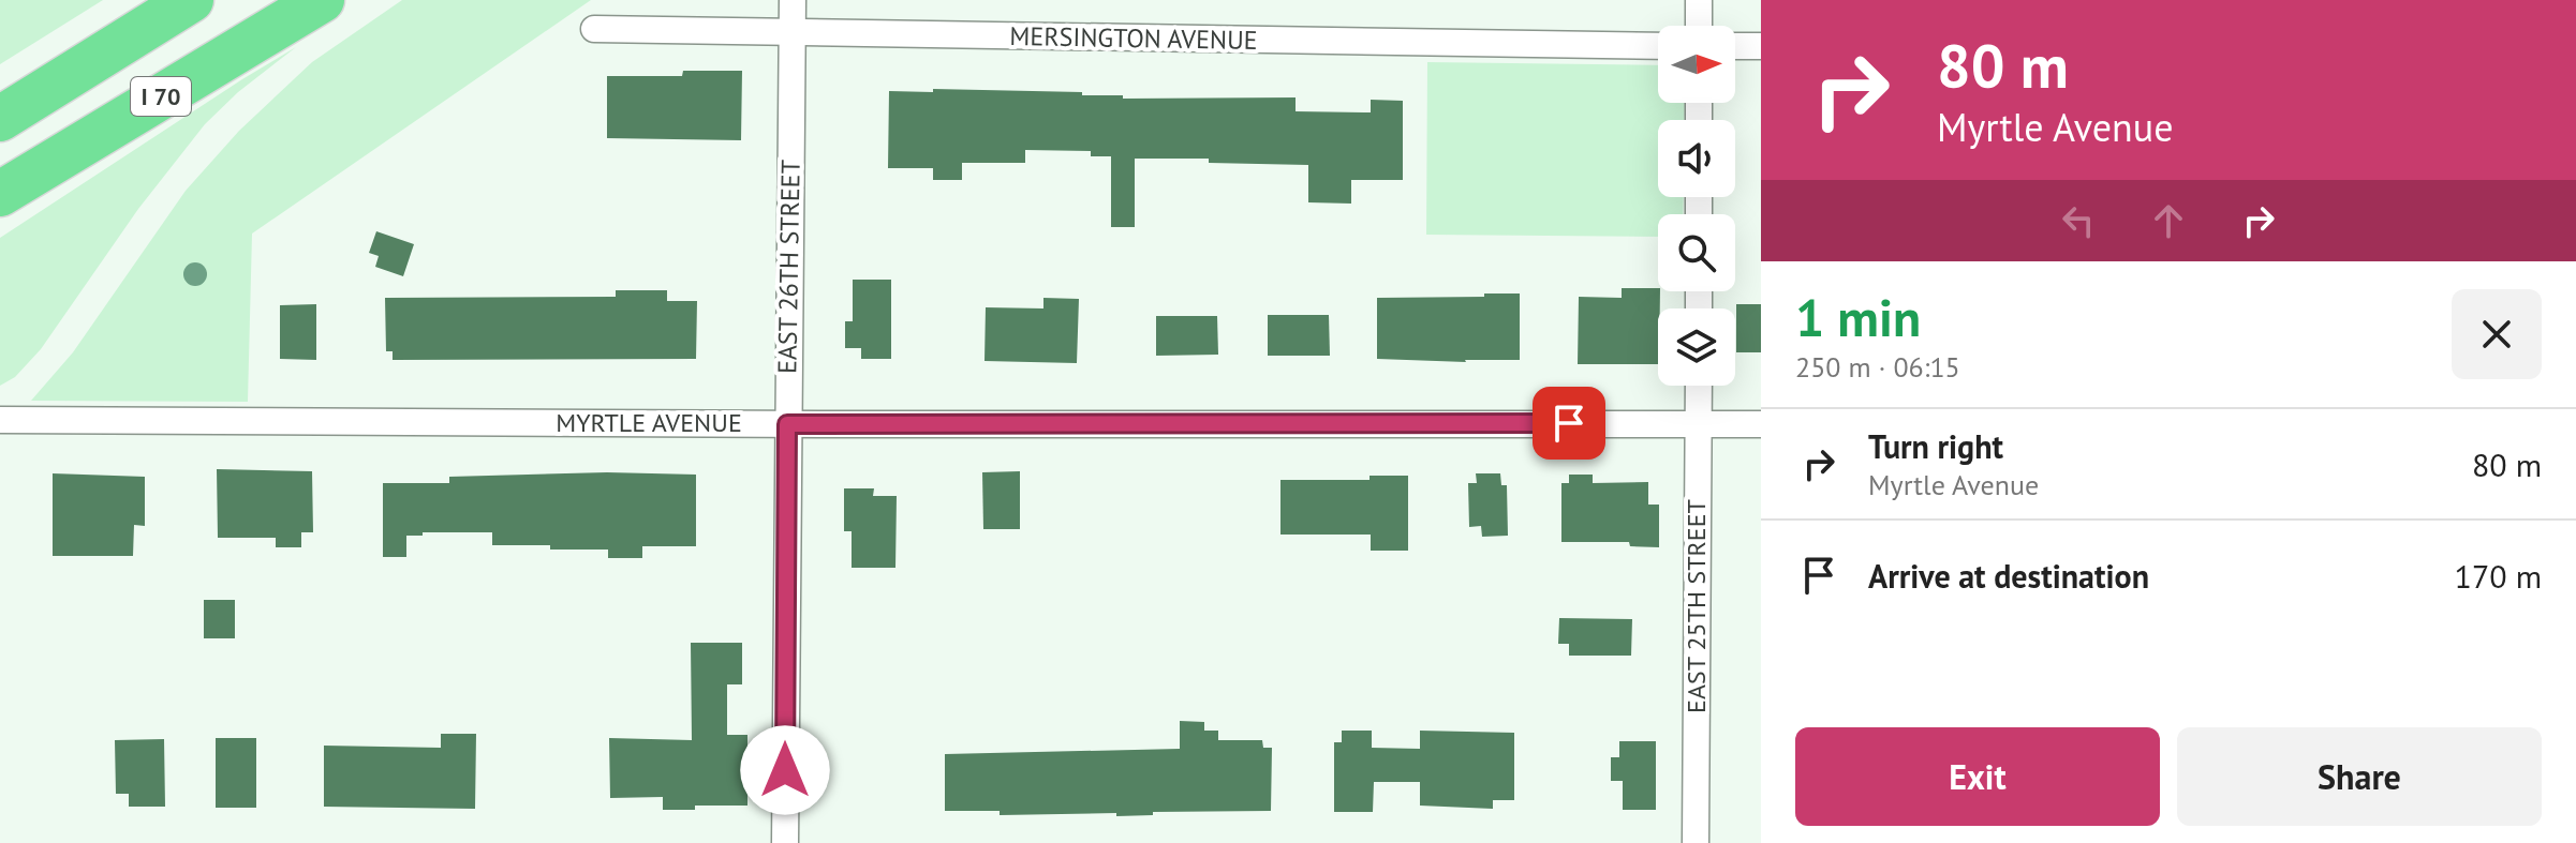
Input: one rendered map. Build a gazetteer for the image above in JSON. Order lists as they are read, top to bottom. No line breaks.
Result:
{"streets":{"highway":["I 70"],"street":["MERSINGTON AVENUE","EAST 26TH STREET","MYRTLE AVENUE","EAST 25TH STREET"]},"crossings":[["MERSINGTON AVENUE","EAST 26TH STREET"],["EAST 26TH STREET","MYRTLE AVENUE"],["MYRTLE AVENUE","EAST 25TH STREET"]],"north":"right","page":{"turn":["80 m","Myrtle Avenue"],"heading":["1 min","250 m · 06:15"],"list":[{"name":"Turn right","note":"Myrtle Avenue","value":"80 m"},{"name":"Arrive at destination","value":"170 m"}],"buttons":["Exit","Share"]}}
